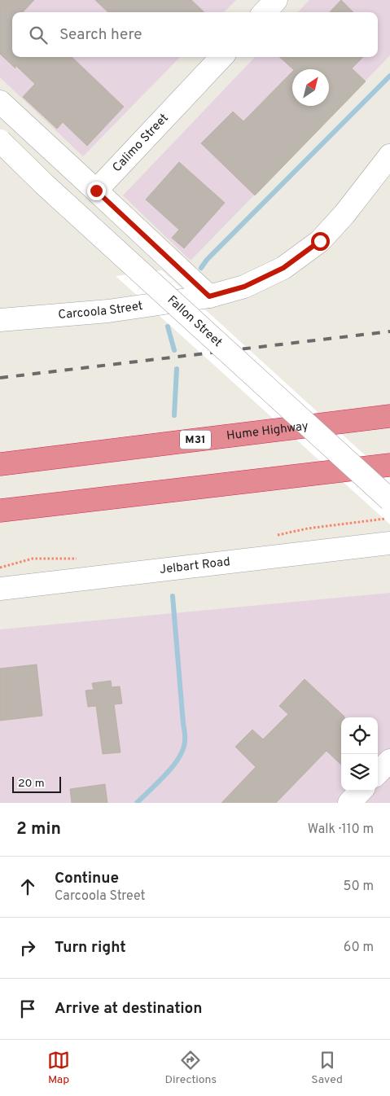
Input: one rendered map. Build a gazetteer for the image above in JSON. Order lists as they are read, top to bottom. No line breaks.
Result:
{"streets":{"highway":["Hume Highway","M31"],"street":["Calimo Street","Carcoola Street","Fallon Street","Jelbart Road"]},"scale_bar":"20 m","north":"top right","page":{"search":"Search here","scale":"20 m","heading":["2 min","Walk · 110 m"],"list":[["Continue","Carcoola Street","50 m"],["Turn right","60 m"],"Arrive at destination"],"nav":["Map","Directions","Saved"]}}
